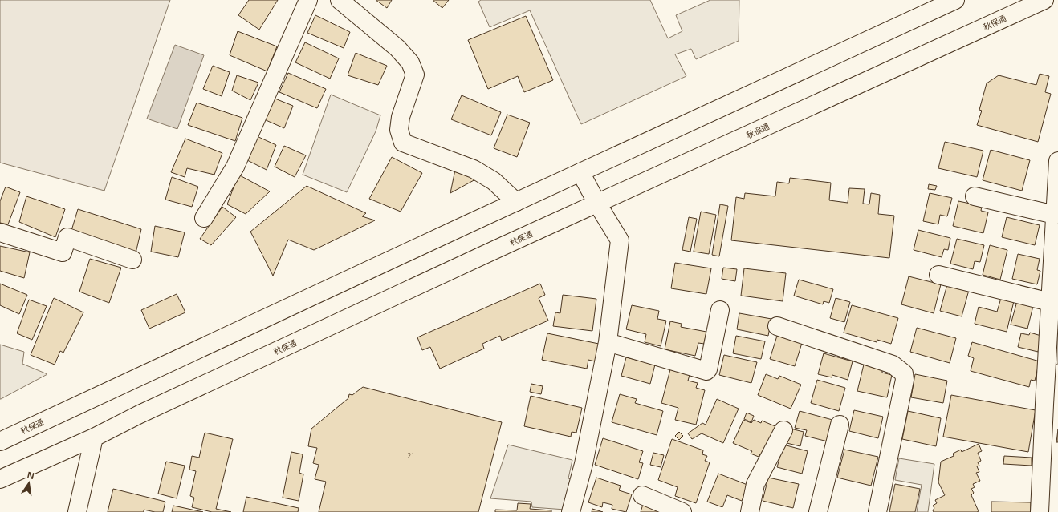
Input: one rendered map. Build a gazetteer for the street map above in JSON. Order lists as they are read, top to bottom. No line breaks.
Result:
{"streets":{"main road":["秋保通"]},"house_numbers":["21"],"north":"top"}
